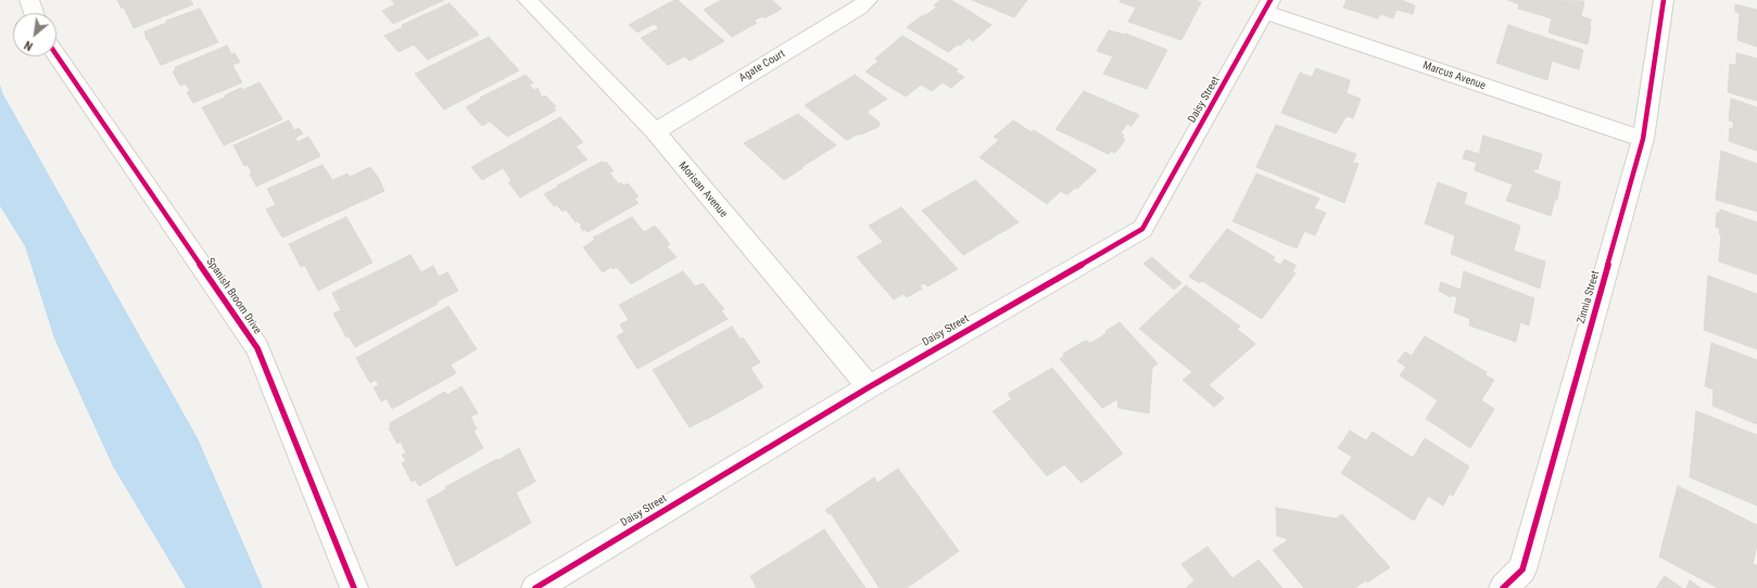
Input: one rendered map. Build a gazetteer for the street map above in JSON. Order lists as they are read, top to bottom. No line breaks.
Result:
{"streets":{"street":["Agate Court","Marcus Avenue","Daisy Street","Morisan Avenue","Spanish Broom Drive","Zinnia Street"]},"crossings":[["Agate Court","Morisan Avenue"],["Marcus Avenue","Daisy Street"],["Marcus Avenue","Zinnia Street"],["Daisy Street","Morisan Avenue"]],"north":"bottom left"}
